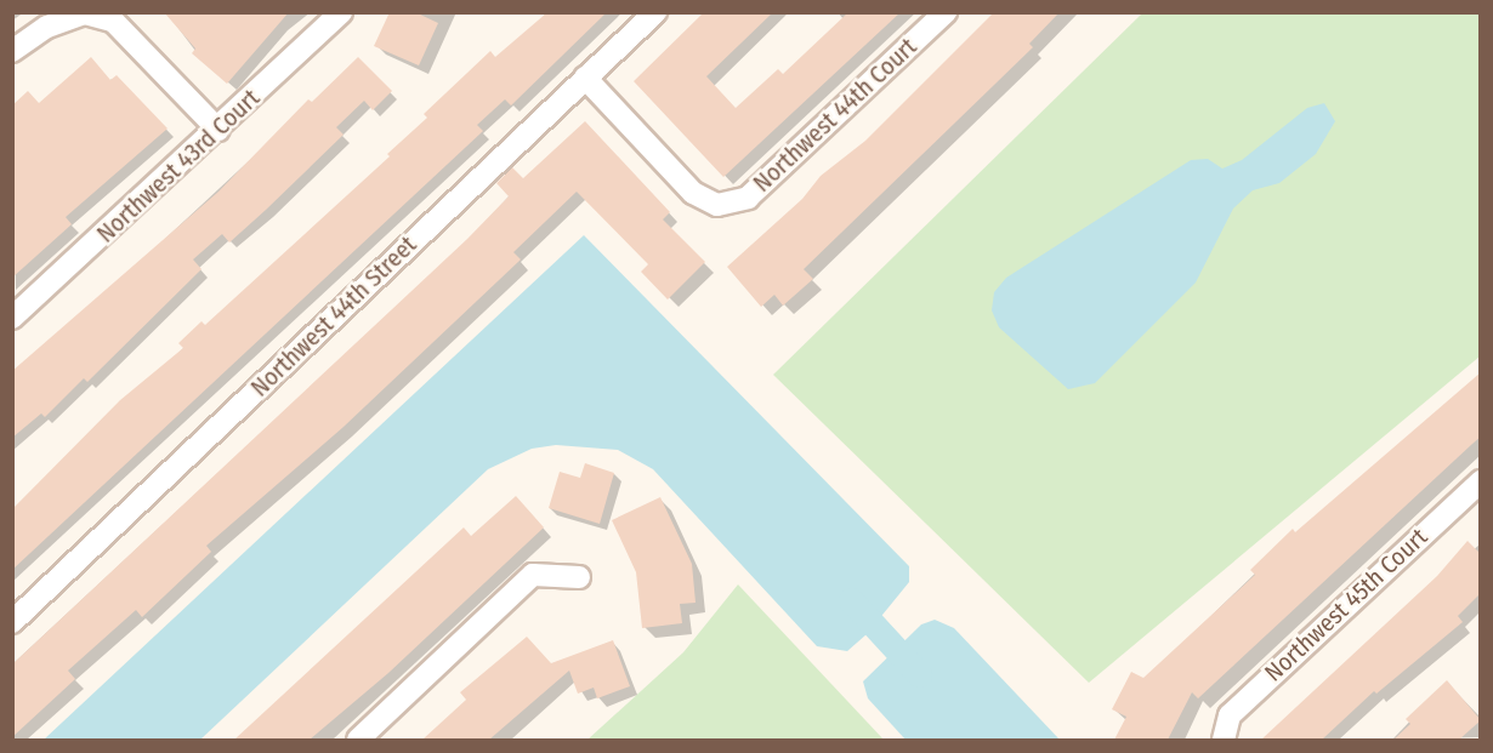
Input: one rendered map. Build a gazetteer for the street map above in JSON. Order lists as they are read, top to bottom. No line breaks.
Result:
{"streets":{"street":["Northwest 44th Court","Northwest 43rd Court","Northwest 44th Street","Northwest 45th Court"]},"crossings":[["Northwest 44th Court","Northwest 44th Street"]]}
